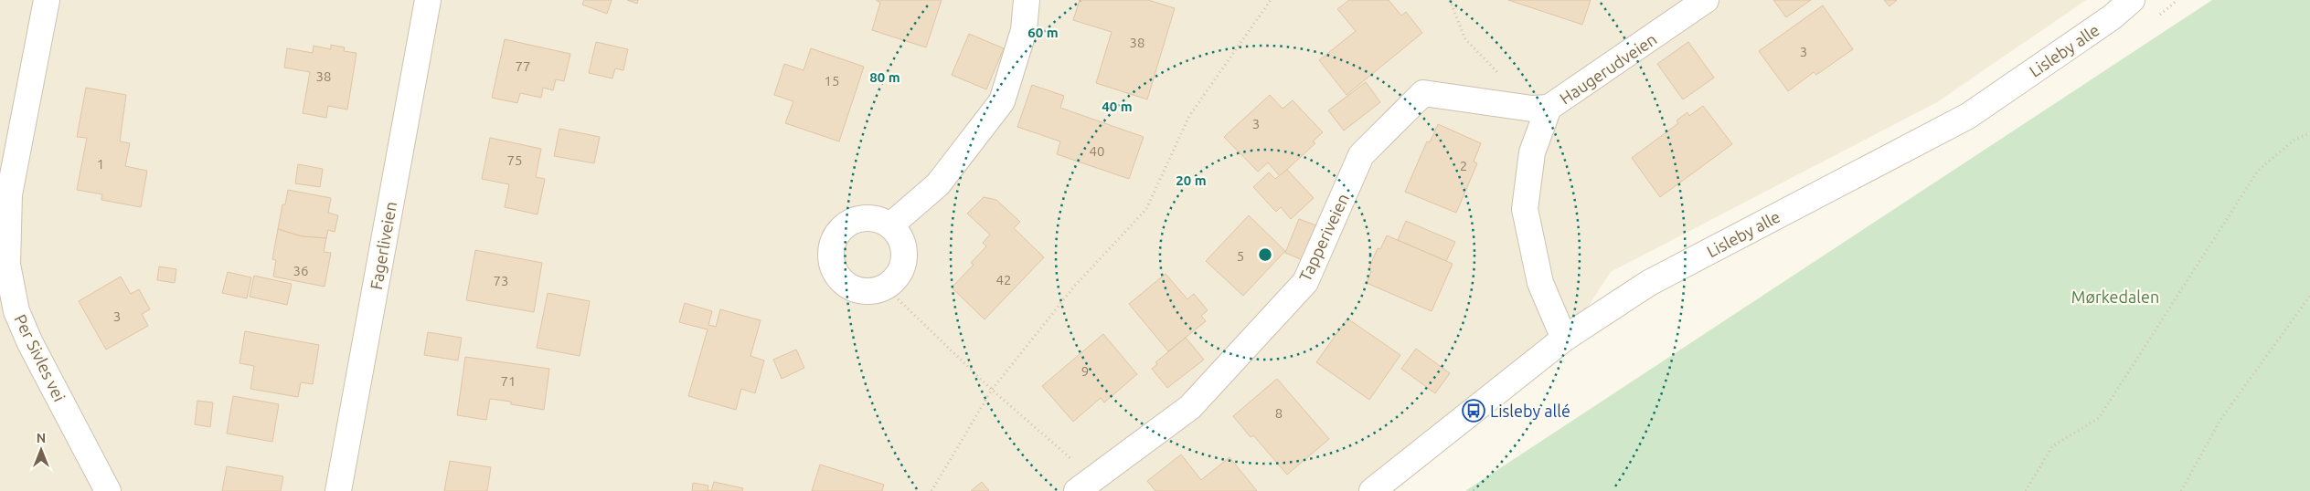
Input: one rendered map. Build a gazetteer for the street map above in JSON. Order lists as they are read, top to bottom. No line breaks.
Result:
{"streets":{"street":["Lisleby alle","Haugerudveien","Tapperiveien","Fagerliveien","Per Sivles vei"]},"crossings":[["Lisleby alle","Haugerudveien"],["Haugerudveien","Tapperiveien"]],"parks":["Mørkedalen"],"places":{"bus stop":["Lisleby allé"]},"house_numbers":["38","3","77","38","15","3","40","75","1","2","5","36","42","73","3","9","71","8"],"north":"top","rings":["60 m","80 m","40 m","20 m"]}
